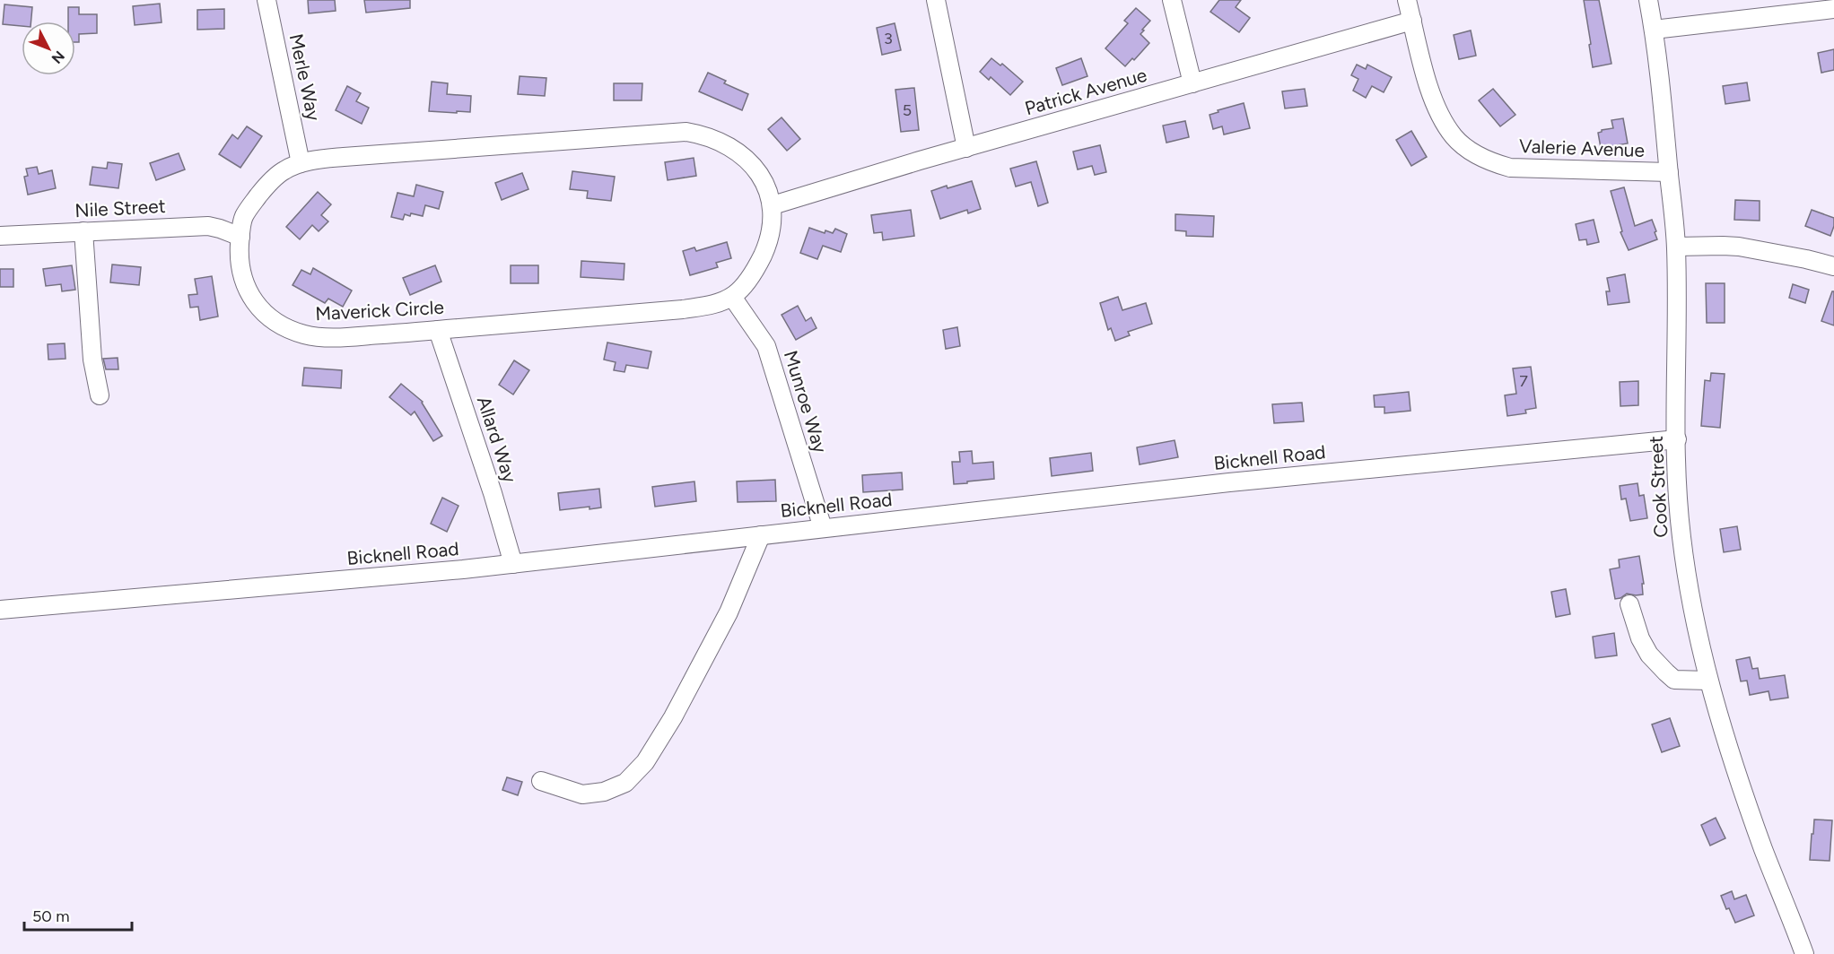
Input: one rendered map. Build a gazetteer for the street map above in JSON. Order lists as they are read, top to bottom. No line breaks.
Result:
{"streets":{"street":["Merle Way","Patrick Avenue","Valerie Avenue","Nile Street","Maverick Circle","Munroe Way","Allard Way","Bicknell Road","Cook Street"]},"crossings":[["Merle Way","Maverick Circle"],["Patrick Avenue","Valerie Avenue"],["Patrick Avenue","Maverick Circle"],["Valerie Avenue","Cook Street"],["Nile Street","Maverick Circle"],["Maverick Circle","Munroe Way"],["Maverick Circle","Allard Way"],["Munroe Way","Bicknell Road"],["Allard Way","Bicknell Road"],["Bicknell Road","Cook Street"]],"house_numbers":["3","5","7"],"scale_bar":"50 m","north":"bottom right"}
